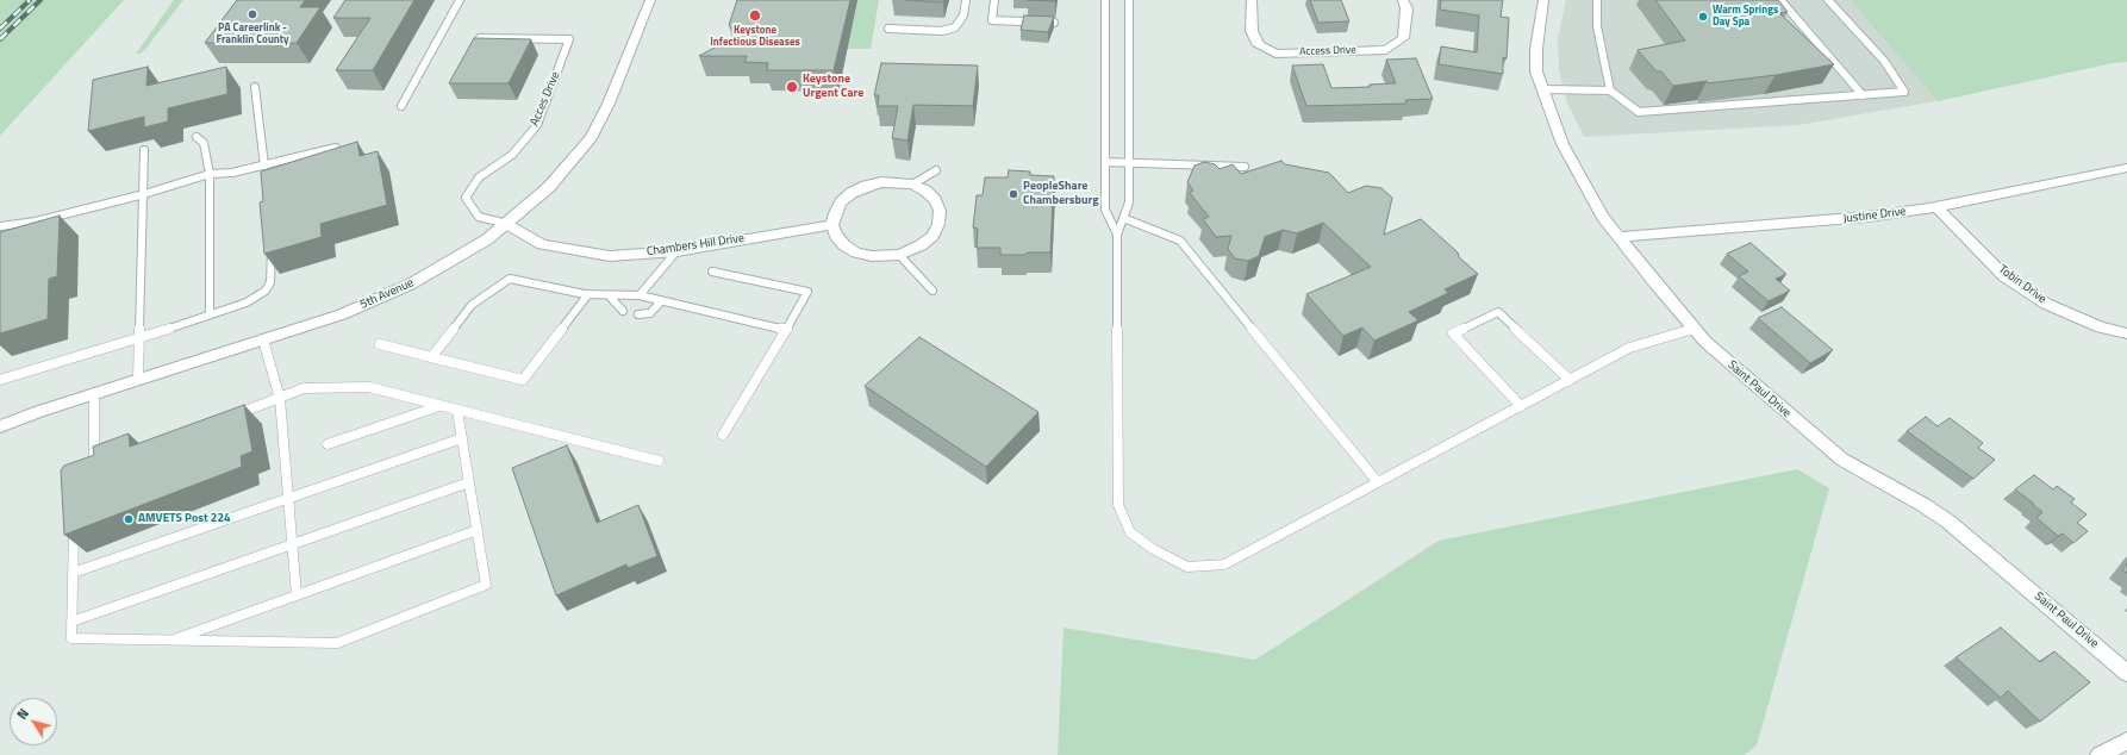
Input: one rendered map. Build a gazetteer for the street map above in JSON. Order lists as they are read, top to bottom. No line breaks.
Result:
{"streets":{"street":["Access Drive","Justine Drive","Chambers Hill Drive","Tobin Drive","5th Avenue","Saint Paul Drive"],"lane":["Acces Drive"]},"crossings":[["Acces Drive","Chambers Hill Drive"],["Acces Drive","5th Avenue"],["Justine Drive","Tobin Drive"],["Justine Drive","Saint Paul Drive"],["Chambers Hill Drive","5th Avenue"]],"places":["PA Careerlink - Franklin County","Keystone Infectious Diseases","Warm Springs Day Spa","Keystone Urgent Care","PeopleShare Chambersburg","AMVETS Post 224"],"north":"top left"}
